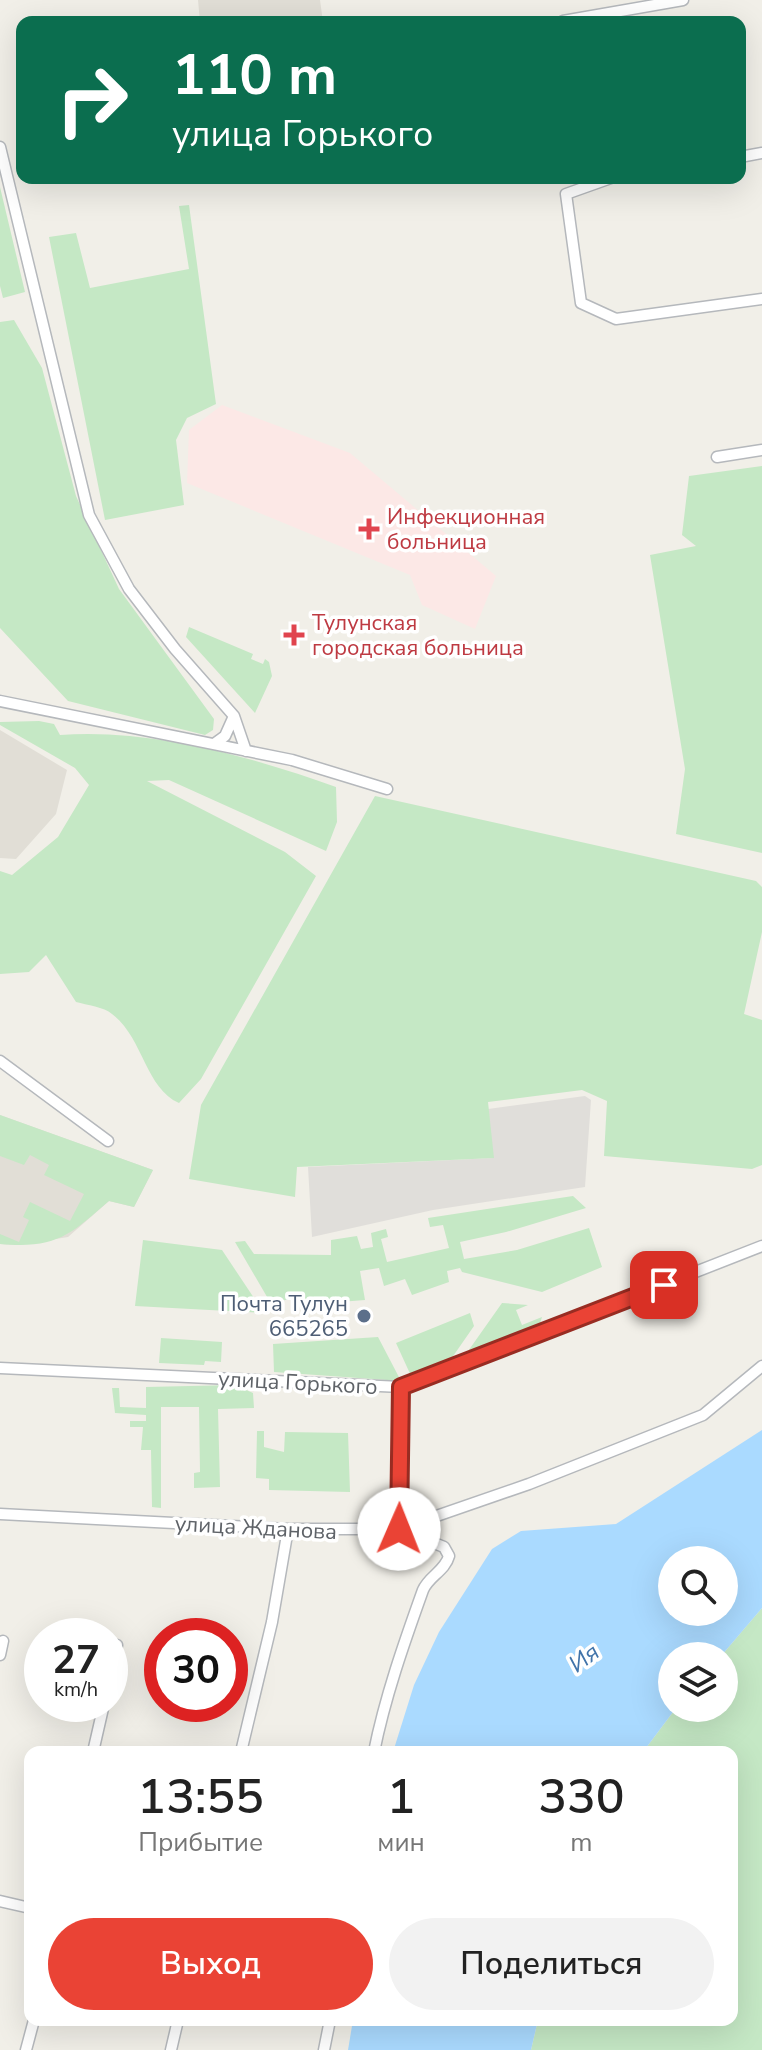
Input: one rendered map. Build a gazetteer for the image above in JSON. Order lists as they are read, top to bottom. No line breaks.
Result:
{"streets":{"street":["улица Горького","улица Жданова"]},"water":["Ия"],"places":{"health":["Инфекционная больница","Тулунская городская больница"],"other":["Почта Тулун 665265"]},"page":{"turn":["110 m","улица Горького"],"speed":"27 km/h","limit":"30","eta":["13:55","Прибытие","1","мин","330","m"],"buttons":["Выход","Поделиться"]}}
